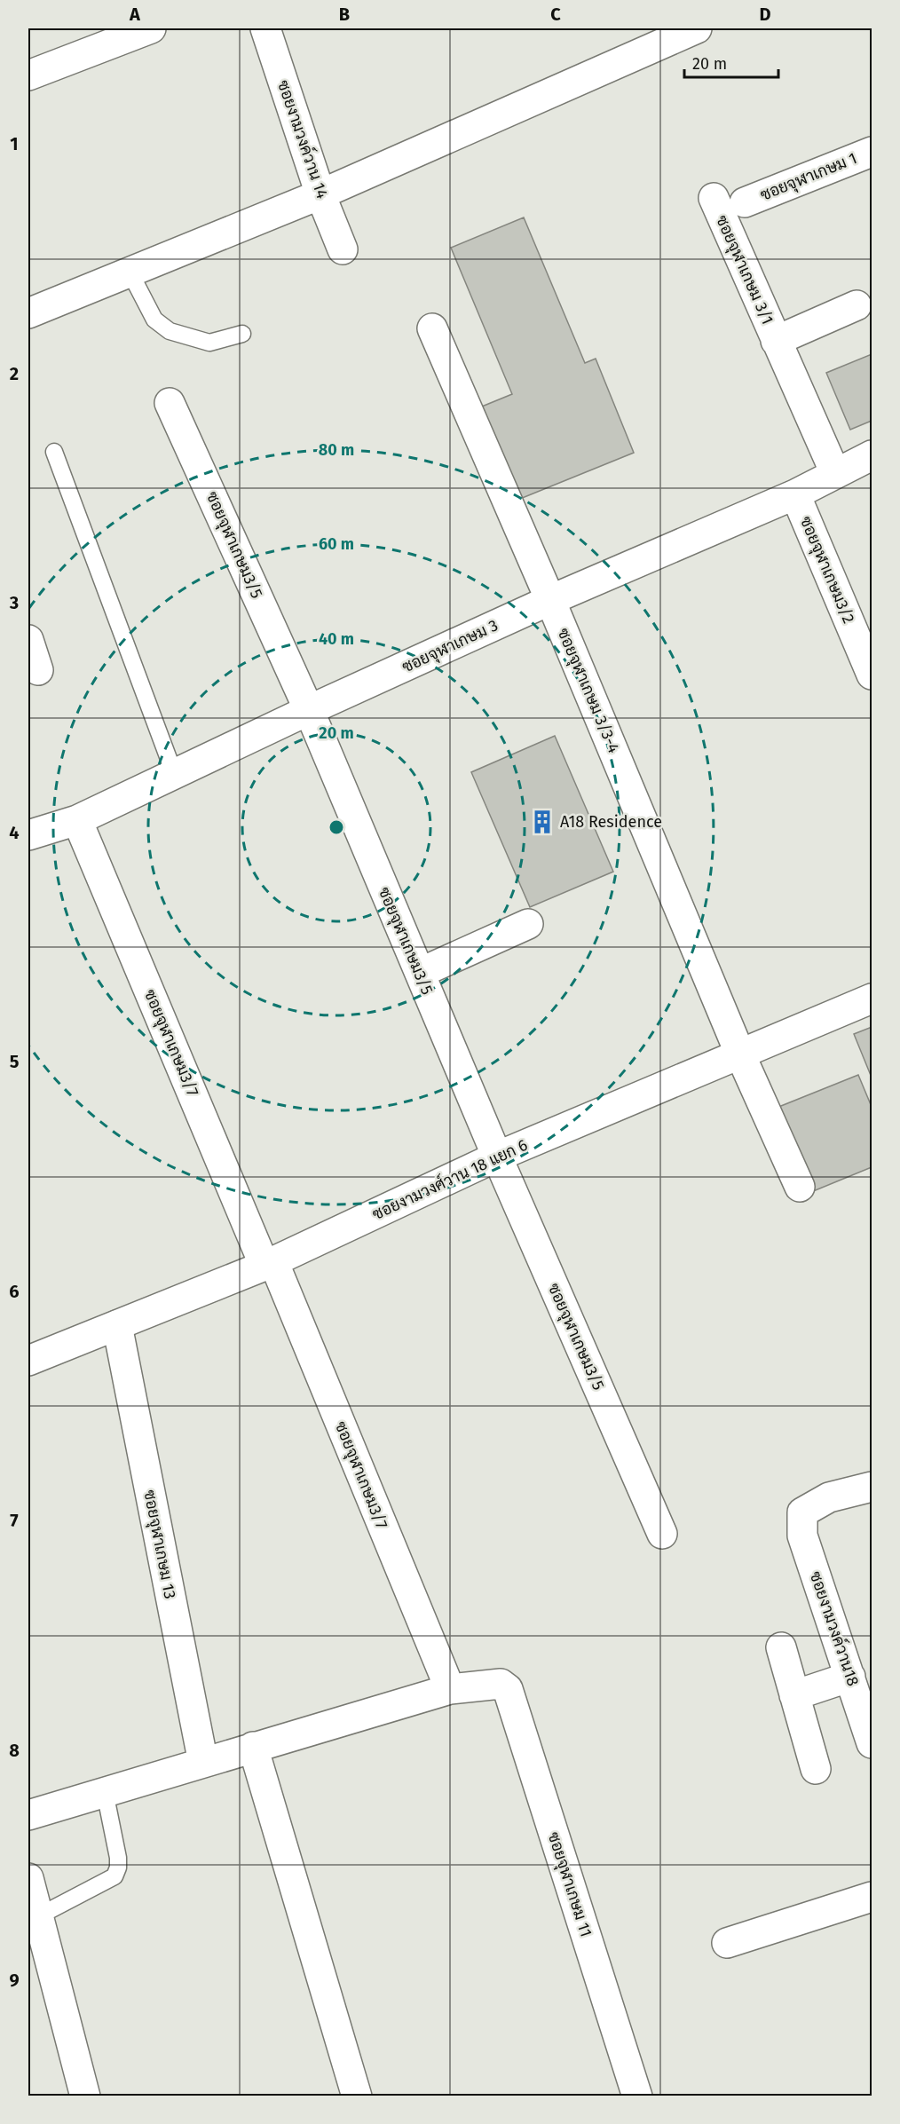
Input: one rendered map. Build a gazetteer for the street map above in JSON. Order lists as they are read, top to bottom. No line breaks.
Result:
{"streets":{"street":["ซอยงามวงค์วาน 14","ซอยจุฬาเกษม 1","ซอยจุฬาเกษม 3/1","ซอยจุฬาเกษม3/5","ซอยจุฬาเกษม3/2","ซอยจุฬาเกษม 3","ซอยจุฬาเกษม 3/3-4","ซอยจุฬาเกษม3/7","ซอยงามวงศ์วาน 18 แยก 6","ซอยจุฬาเกษม 13","ซอยงามวงค์วาน18","ซอยจุฬาเกษม 11"]},"crossings":[["ซอยจุฬาเกษม 3/1","ซอยจุฬาเกษม 3"],["ซอยจุฬาเกษม3/5","ซอยจุฬาเกษม 3"],["ซอยจุฬาเกษม3/5","ซอยงามวงศ์วาน 18 แยก 6"],["ซอยจุฬาเกษม3/2","ซอยจุฬาเกษม 3"],["ซอยจุฬาเกษม 3","ซอยจุฬาเกษม 3/3-4"],["ซอยจุฬาเกษม 3","ซอยจุฬาเกษม3/7"],["ซอยจุฬาเกษม 3/3-4","ซอยงามวงศ์วาน 18 แยก 6"],["ซอยจุฬาเกษม3/7","ซอยงามวงศ์วาน 18 แยก 6"],["ซอยจุฬาเกษม3/7","ซอยจุฬาเกษม 11"],["ซอยงามวงศ์วาน 18 แยก 6","ซอยจุฬาเกษม 13"]],"places":{"building":["A18 Residence"]},"scale_bar":"20 m","grid":{"columns":["A","B","C","D"],"rows":["1","2","3","4","5","6","7","8","9"]},"rings":["80 m","60 m","40 m","20 m"]}
